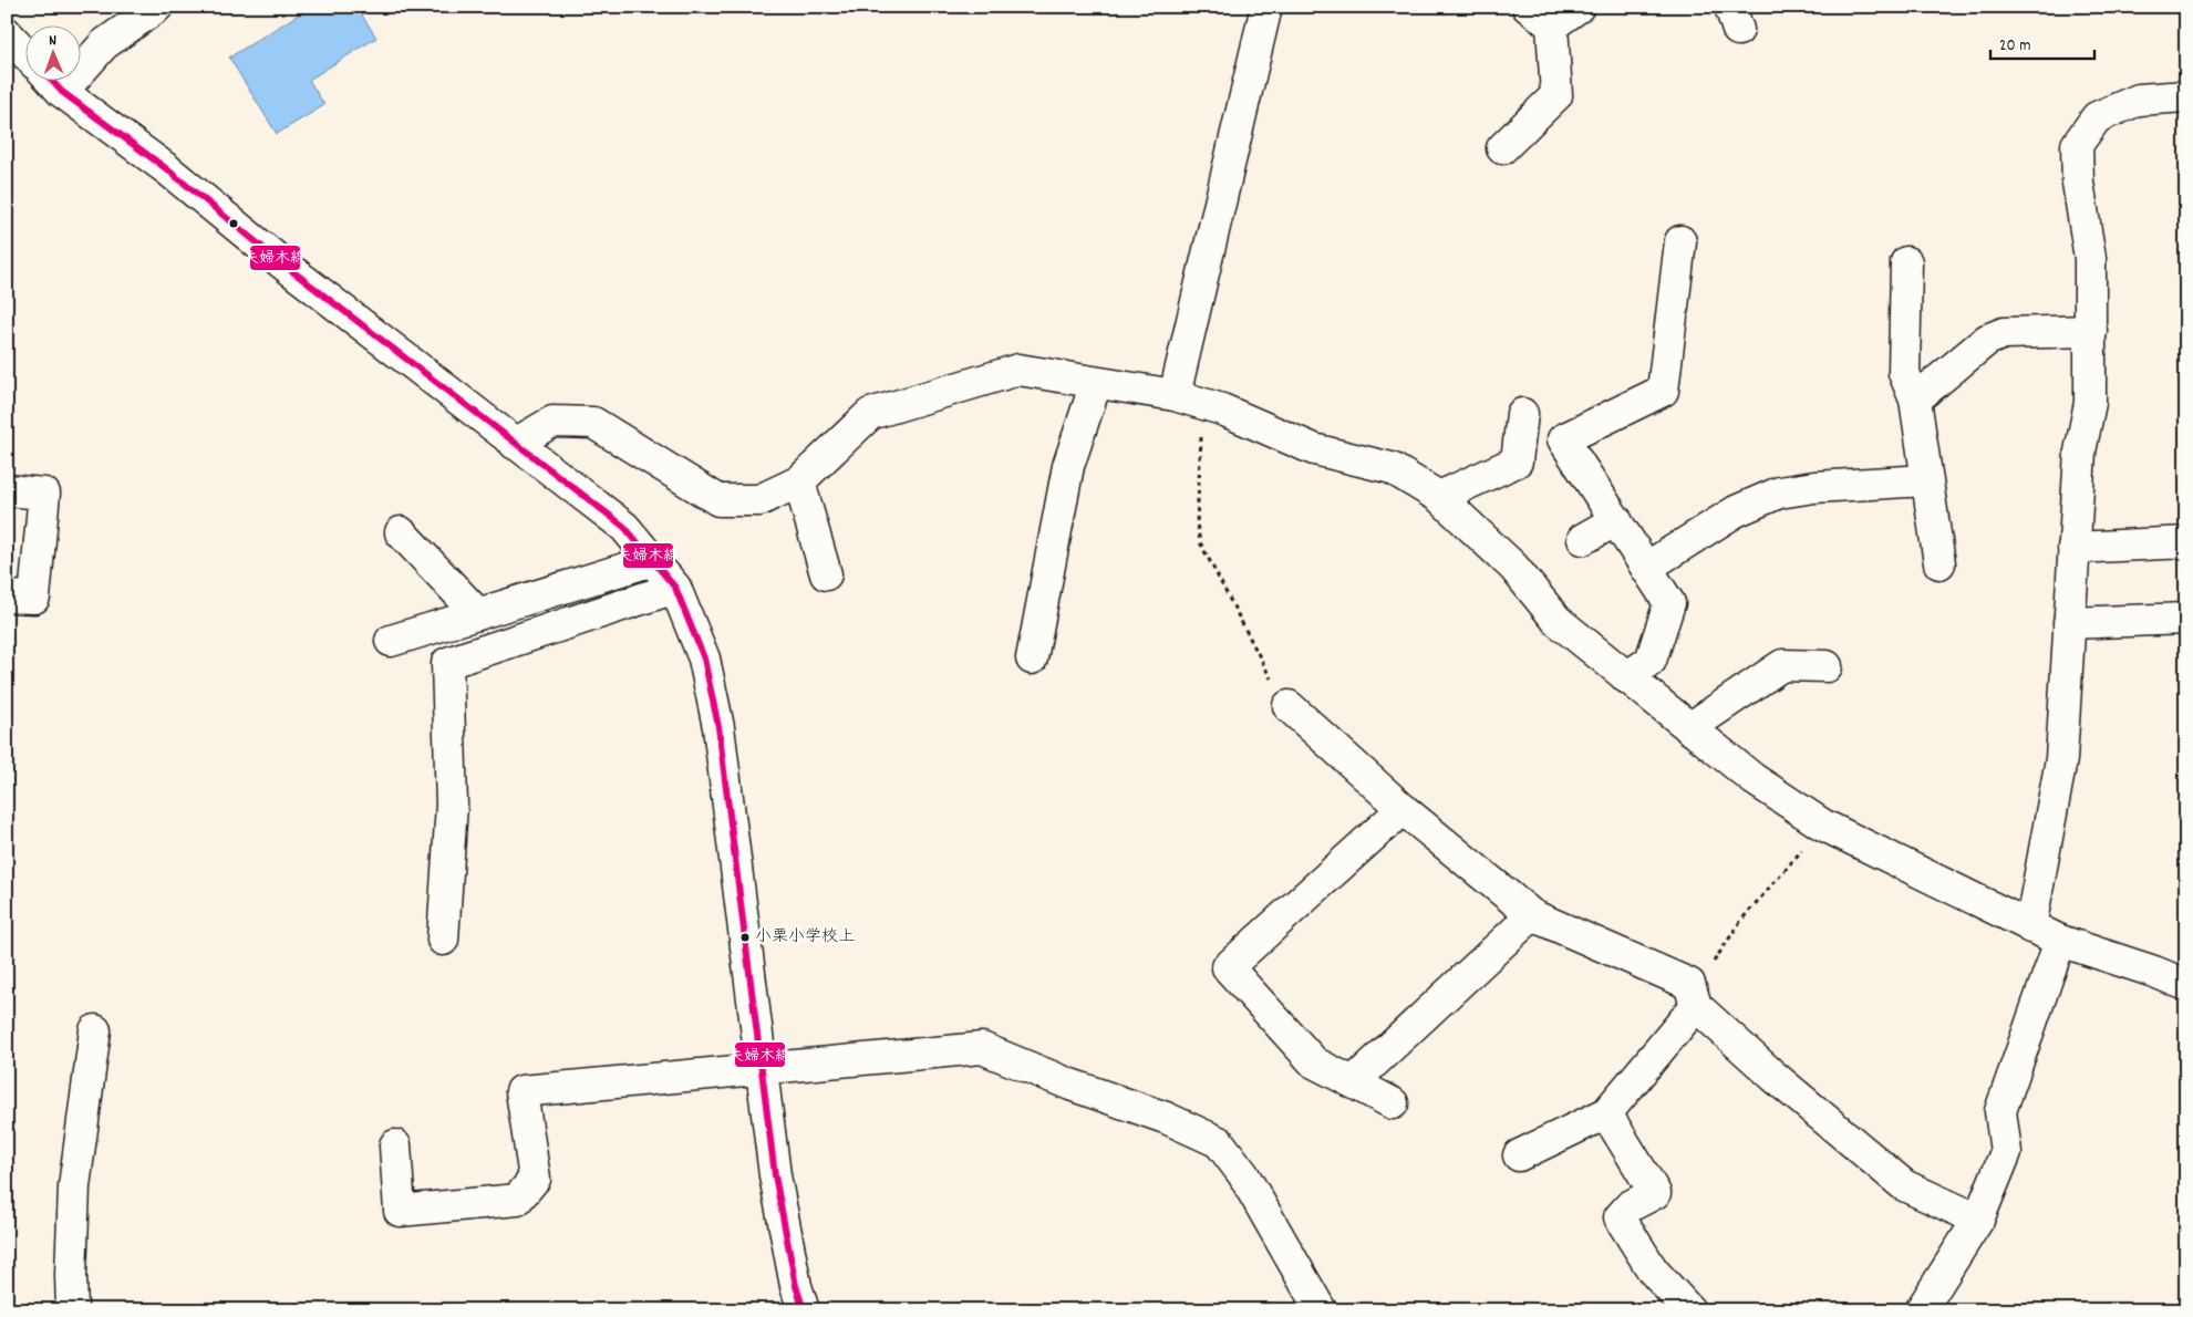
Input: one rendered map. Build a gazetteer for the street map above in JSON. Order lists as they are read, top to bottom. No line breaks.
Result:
{"places":["小栗小学校上"],"lines":["transit line 夫婦木線"],"scale_bar":"20 m","north":"top"}
